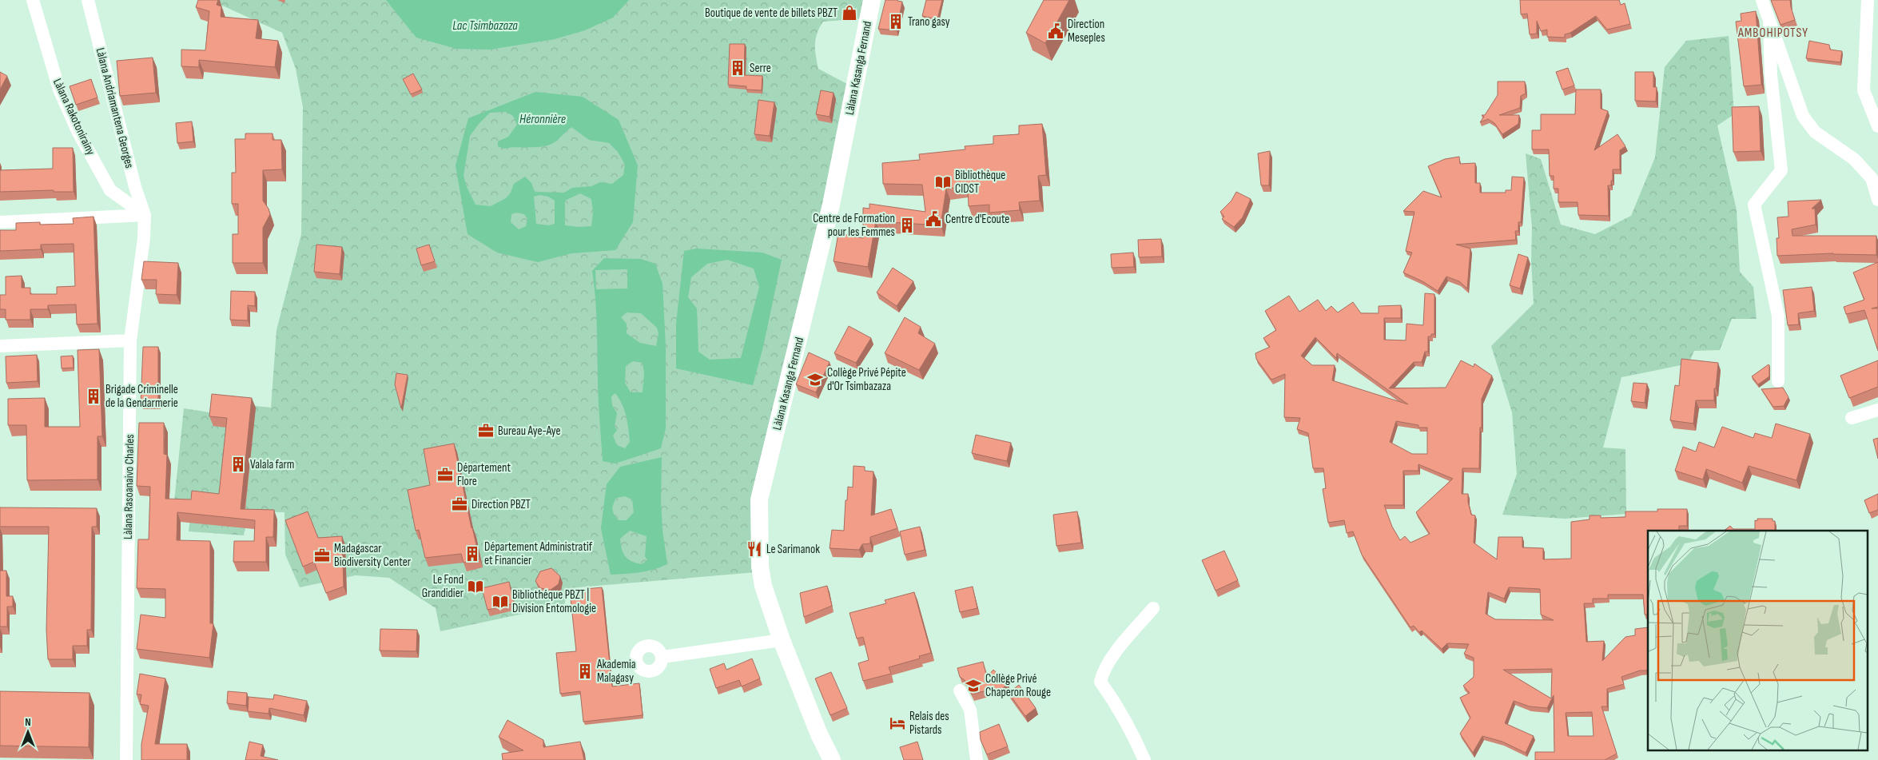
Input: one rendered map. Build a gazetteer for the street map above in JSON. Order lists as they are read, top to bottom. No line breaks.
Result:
{"streets":{"street":["Làlana Kasanga Fernand","Làlana Andriamantena Georges","Làlana Rakotonirainy","Làlana Rasoanaivo Charles"]},"crossings":[["Làlana Andriamantena Georges","Làlana Rakotonirainy"],["Làlana Andriamantena Georges","Làlana Rasoanaivo Charles"],["Làlana Rakotonirainy","Làlana Rasoanaivo Charles"]],"districts":["AMBOHIPOTSY"],"water":["Lac Tsimbazaza","Héronnière"],"places":{"shop":["Boutique de vente de billets PBZT"],"building":["Trano gasy","Serre","Centre de Formation pour les Femmes","Brigade Criminelle de la Gendarmerie","Valala farm","Département Administratif et Financier","Akademia Malagasy"],"public building":["Direction Meseples","Centre d'Ecoute"],"library":["Bibliothèque CIDST","Le Fond Grandidier","Bibliothéque PBZT | Division Entomologie"],"school or university":["Collège Privé Pépite d'Or Tsimbazaza","Collège Privé Chaperon Rouge"],"office":["Bureau Aye-Aye","Département Flore","Direction PBZT","Madagascar Biodiversity Center"],"restaurant":["Le Sarimanok"],"hotel":["Relais des Pistards"]},"north":"top"}
